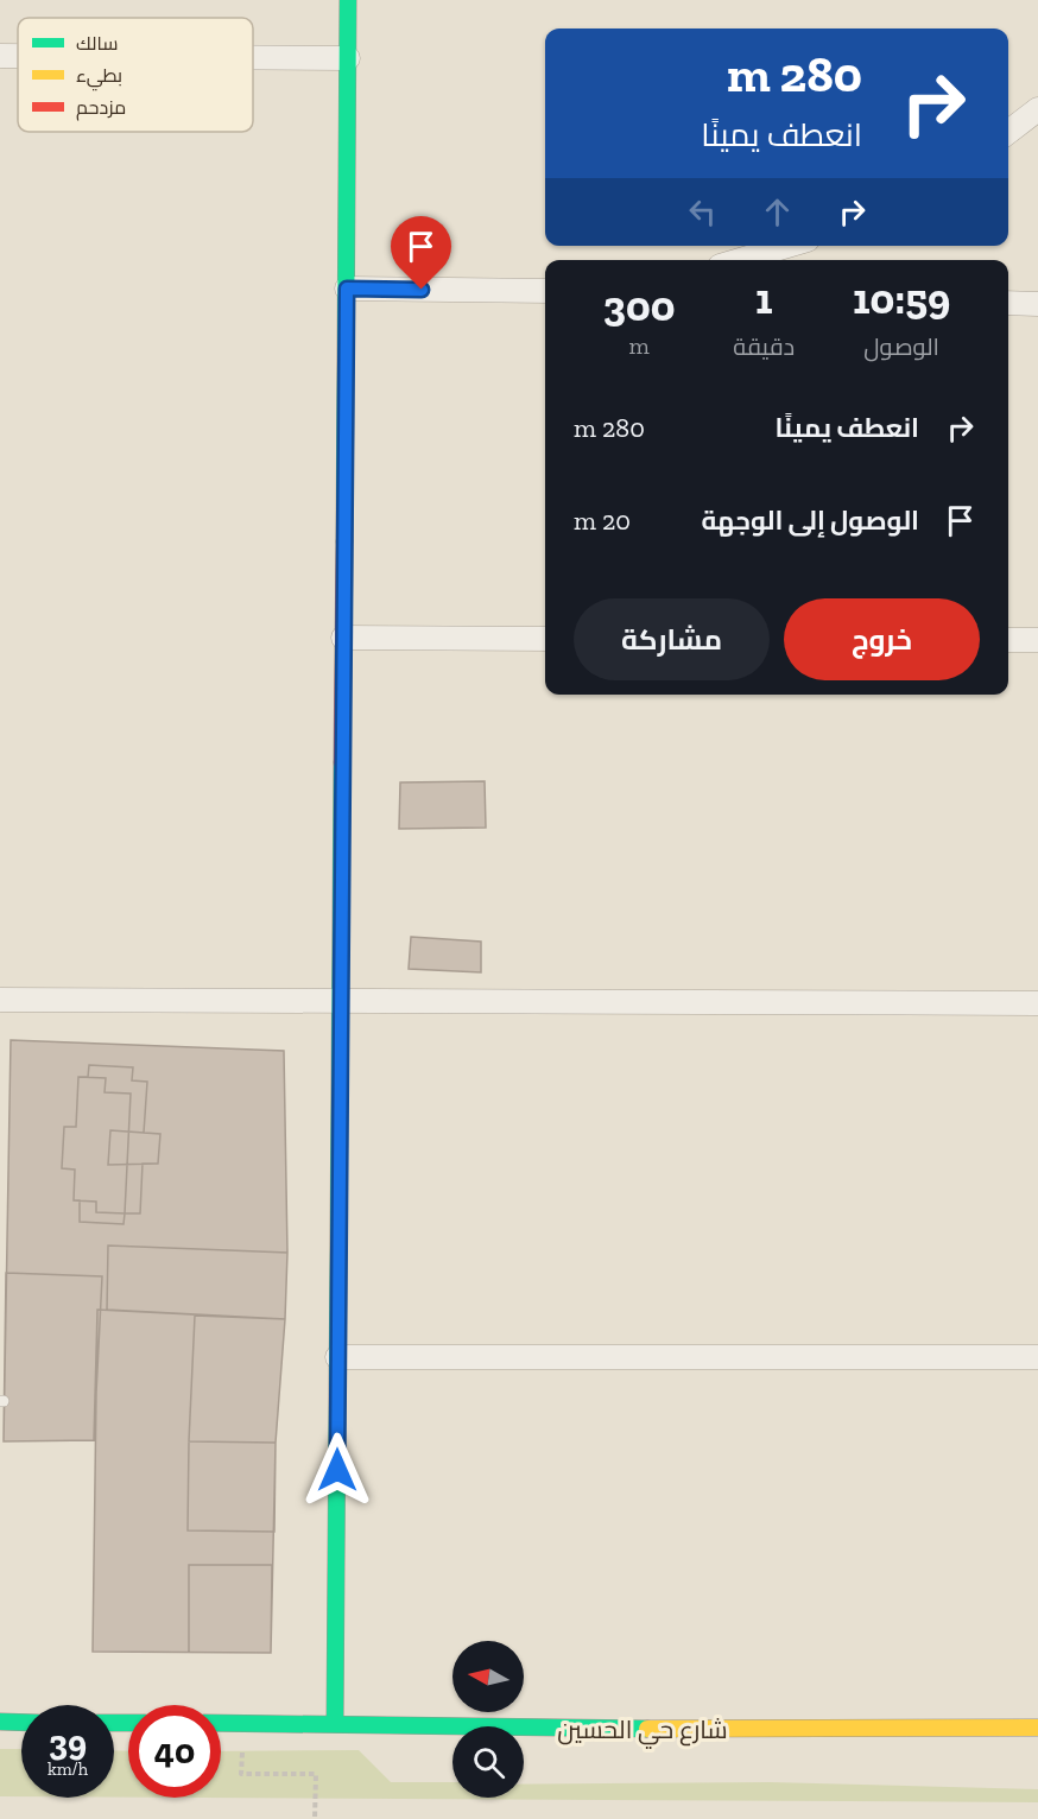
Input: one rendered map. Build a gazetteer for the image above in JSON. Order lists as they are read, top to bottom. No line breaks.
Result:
{"streets":{"street":["شارع حي الحسين"]},"legend":["سالك","بطيء","مزدحم"],"north":"left","page":{"turn":["280 m","انعطف يمينًا"],"eta":["10:59","الوصول","1","دقيقة","300","m"],"list":[{"name":"انعطف يمينًا","value":"280 m"},{"name":"الوصول إلى الوجهة","value":"20 m"}],"buttons":["خروج","مشاركة"],"speed":"39 km/h","limit":"40"}}
